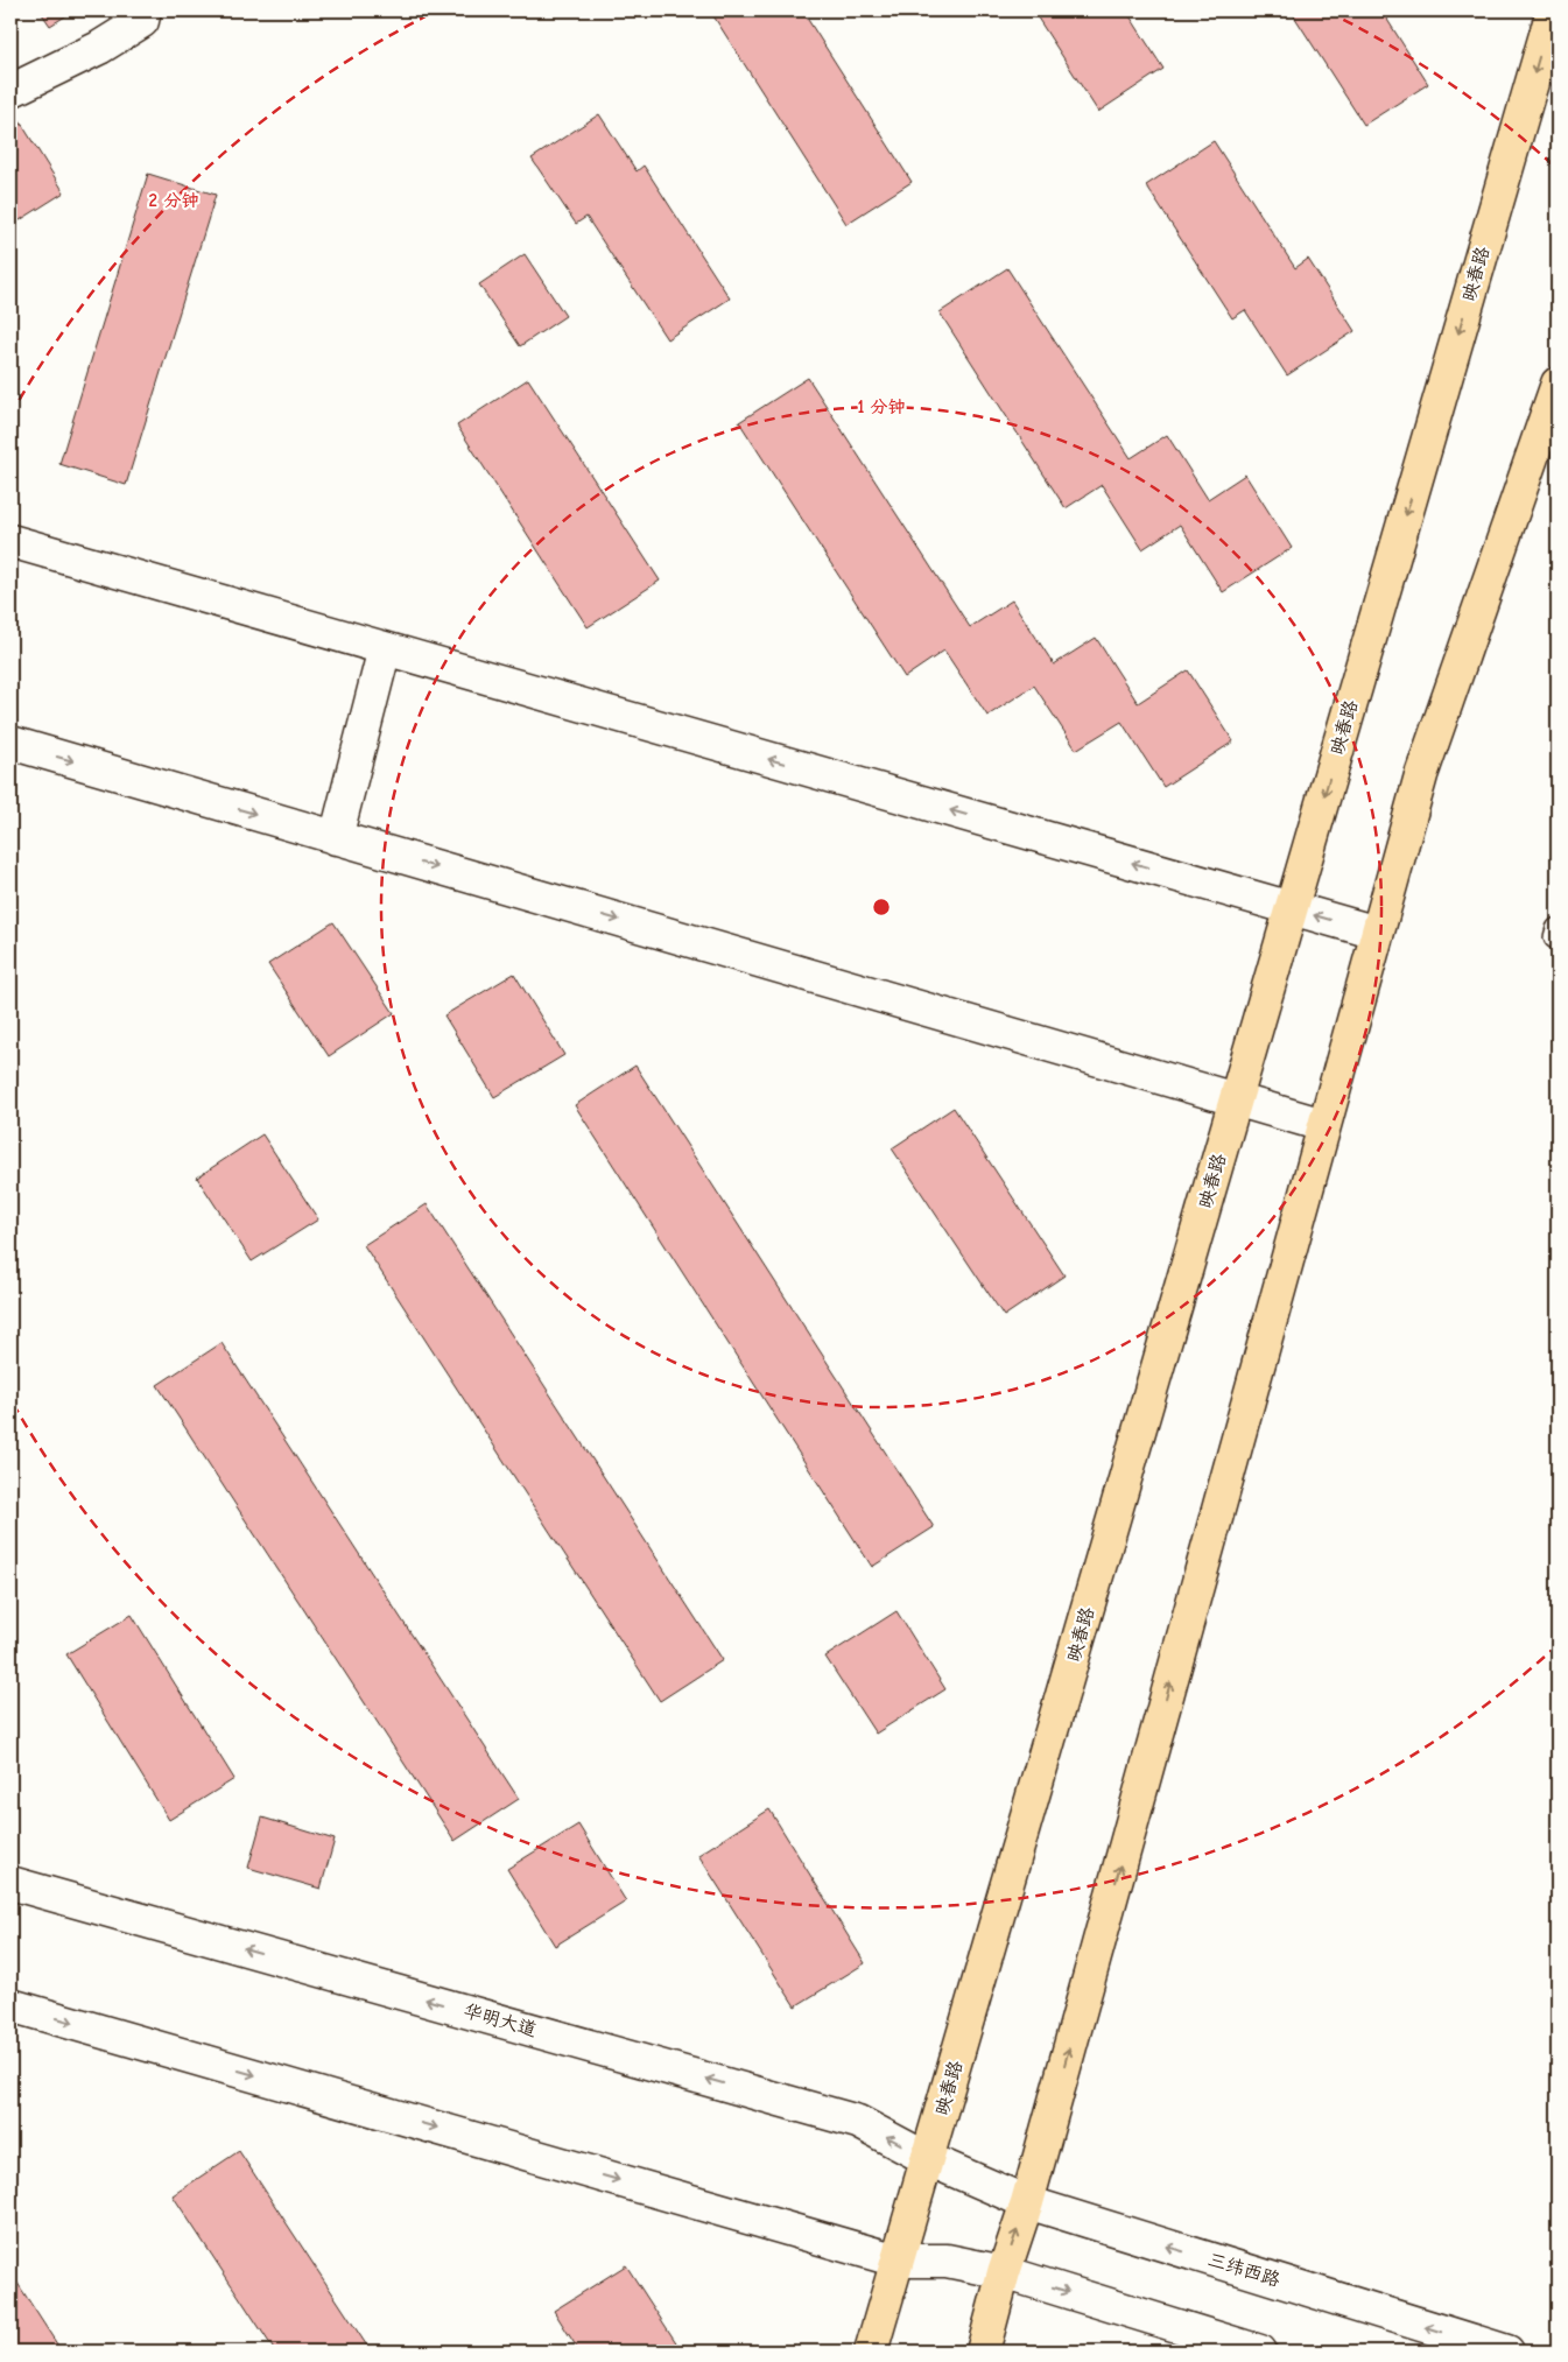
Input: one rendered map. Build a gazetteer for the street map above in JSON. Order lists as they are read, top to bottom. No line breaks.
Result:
{"streets":{"main road":["映春路"],"street":["华明大道","三纬西路"]},"crossings":[["映春路","华明大道"],["华明大道","三纬西路"]],"rings":["2 分钟","1 分钟"]}
